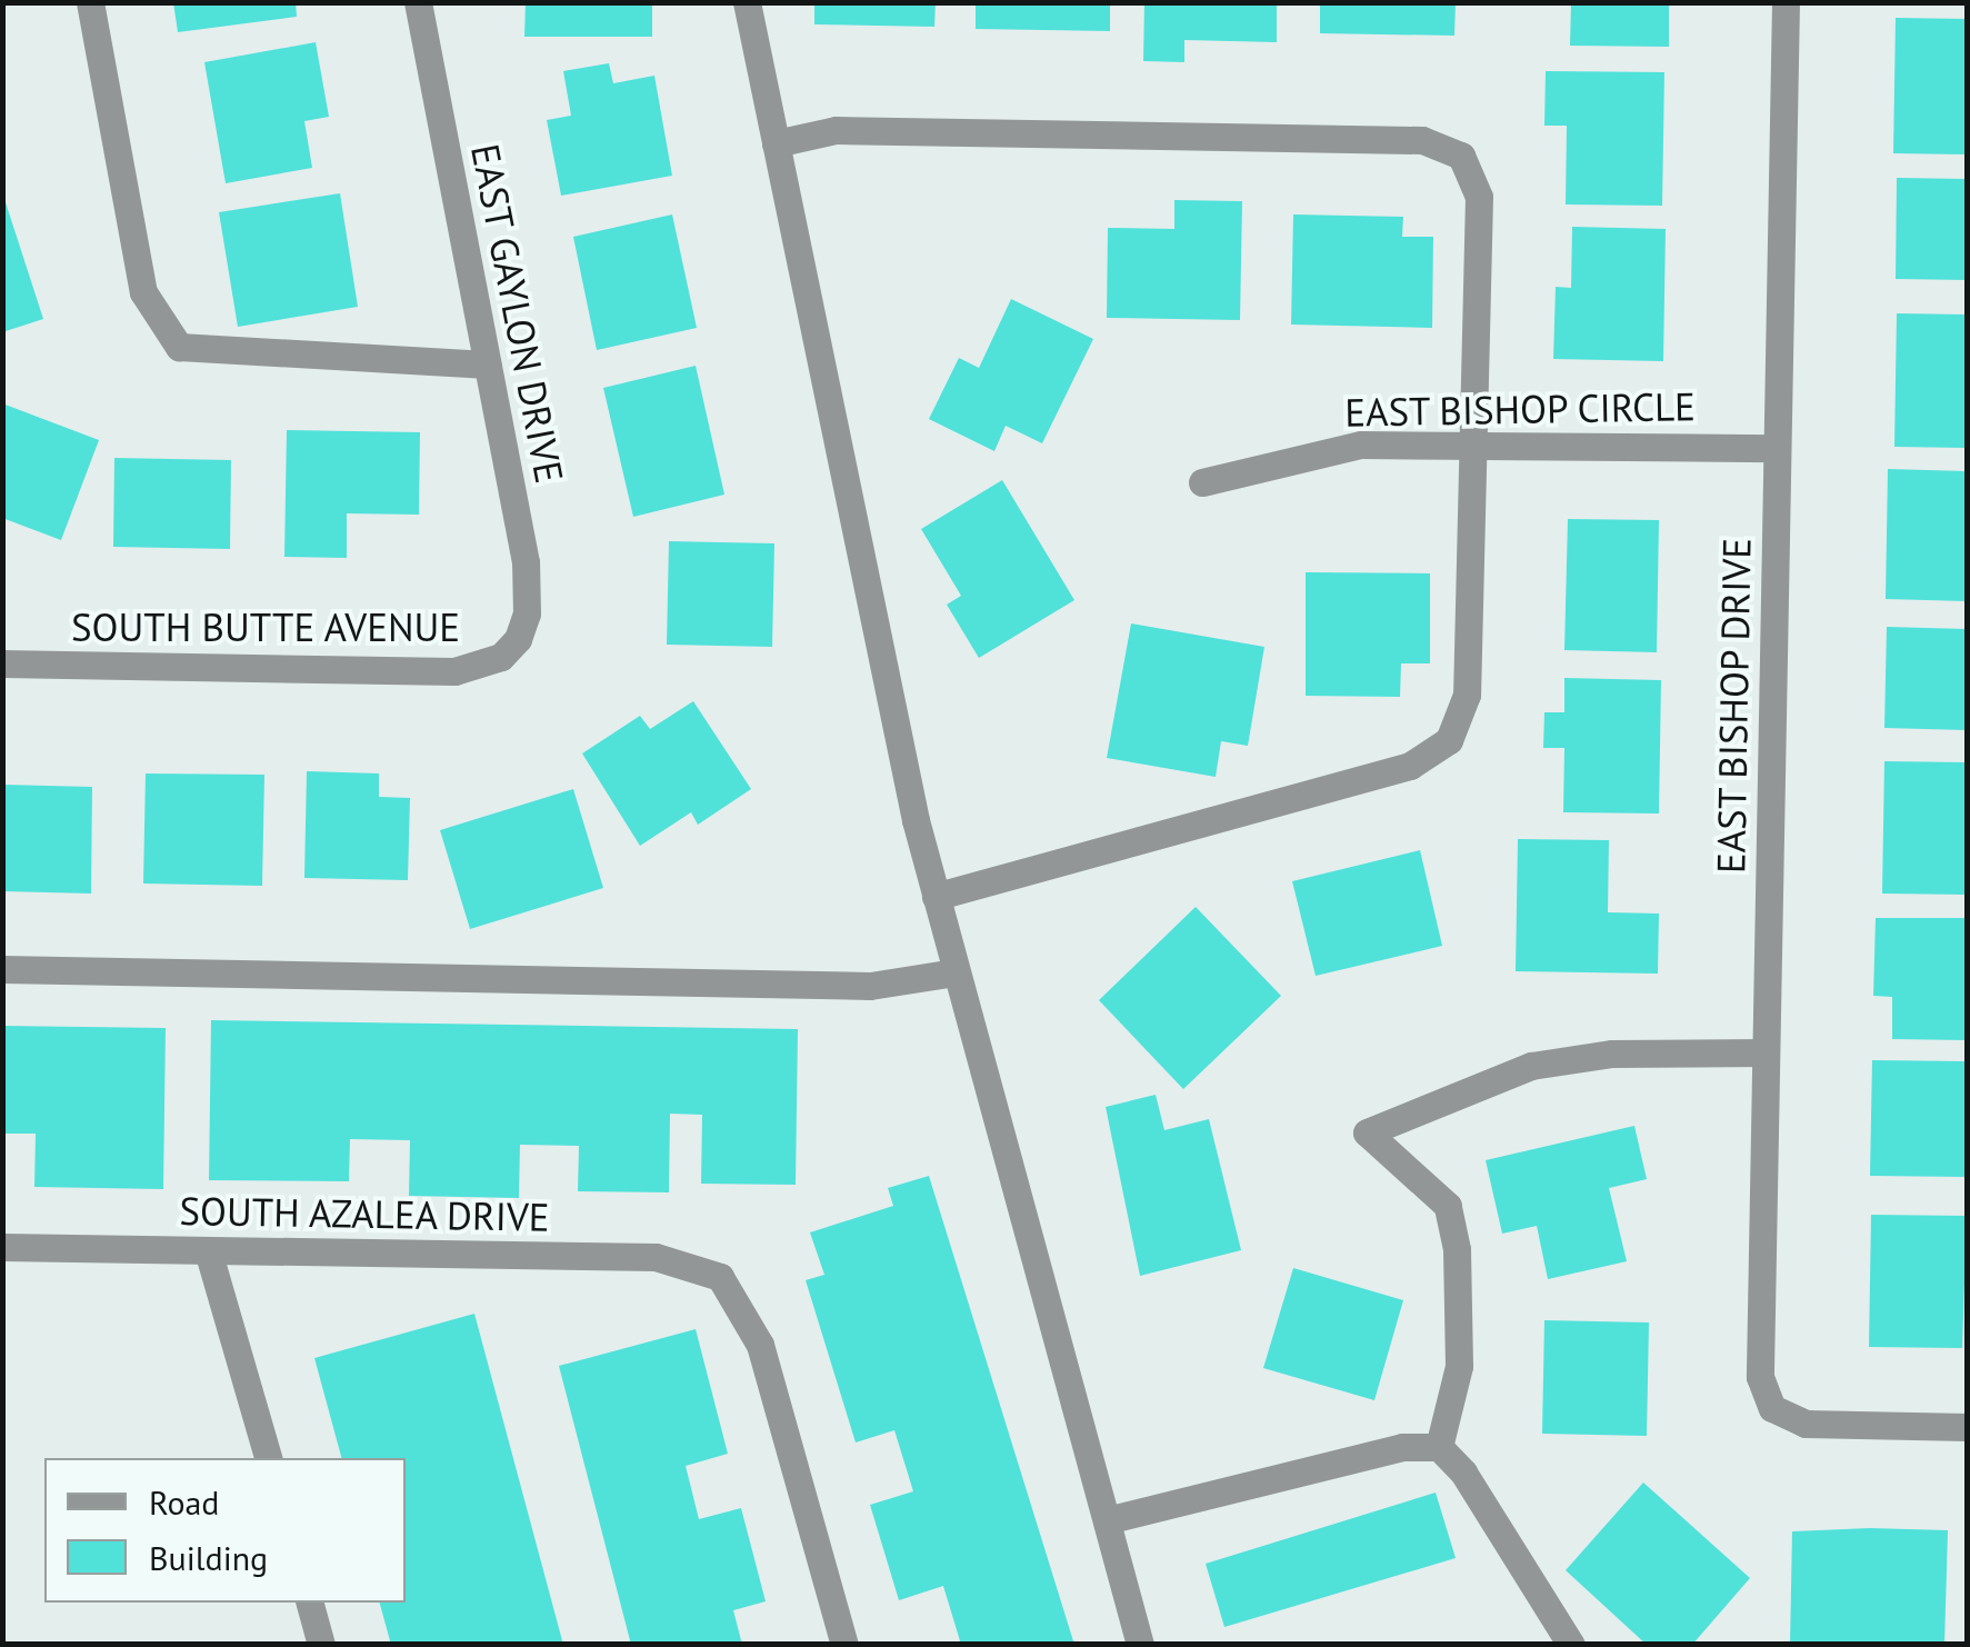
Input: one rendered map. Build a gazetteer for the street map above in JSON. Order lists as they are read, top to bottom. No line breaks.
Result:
{"streets":{"street":["EAST GAYLON DRIVE","EAST BISHOP CIRCLE","SOUTH BUTTE AVENUE","EAST BISHOP DRIVE","SOUTH AZALEA DRIVE"]},"crossings":[["EAST GAYLON DRIVE","SOUTH BUTTE AVENUE"],["EAST BISHOP CIRCLE","EAST BISHOP DRIVE"]],"legend":["Road","Building"]}
